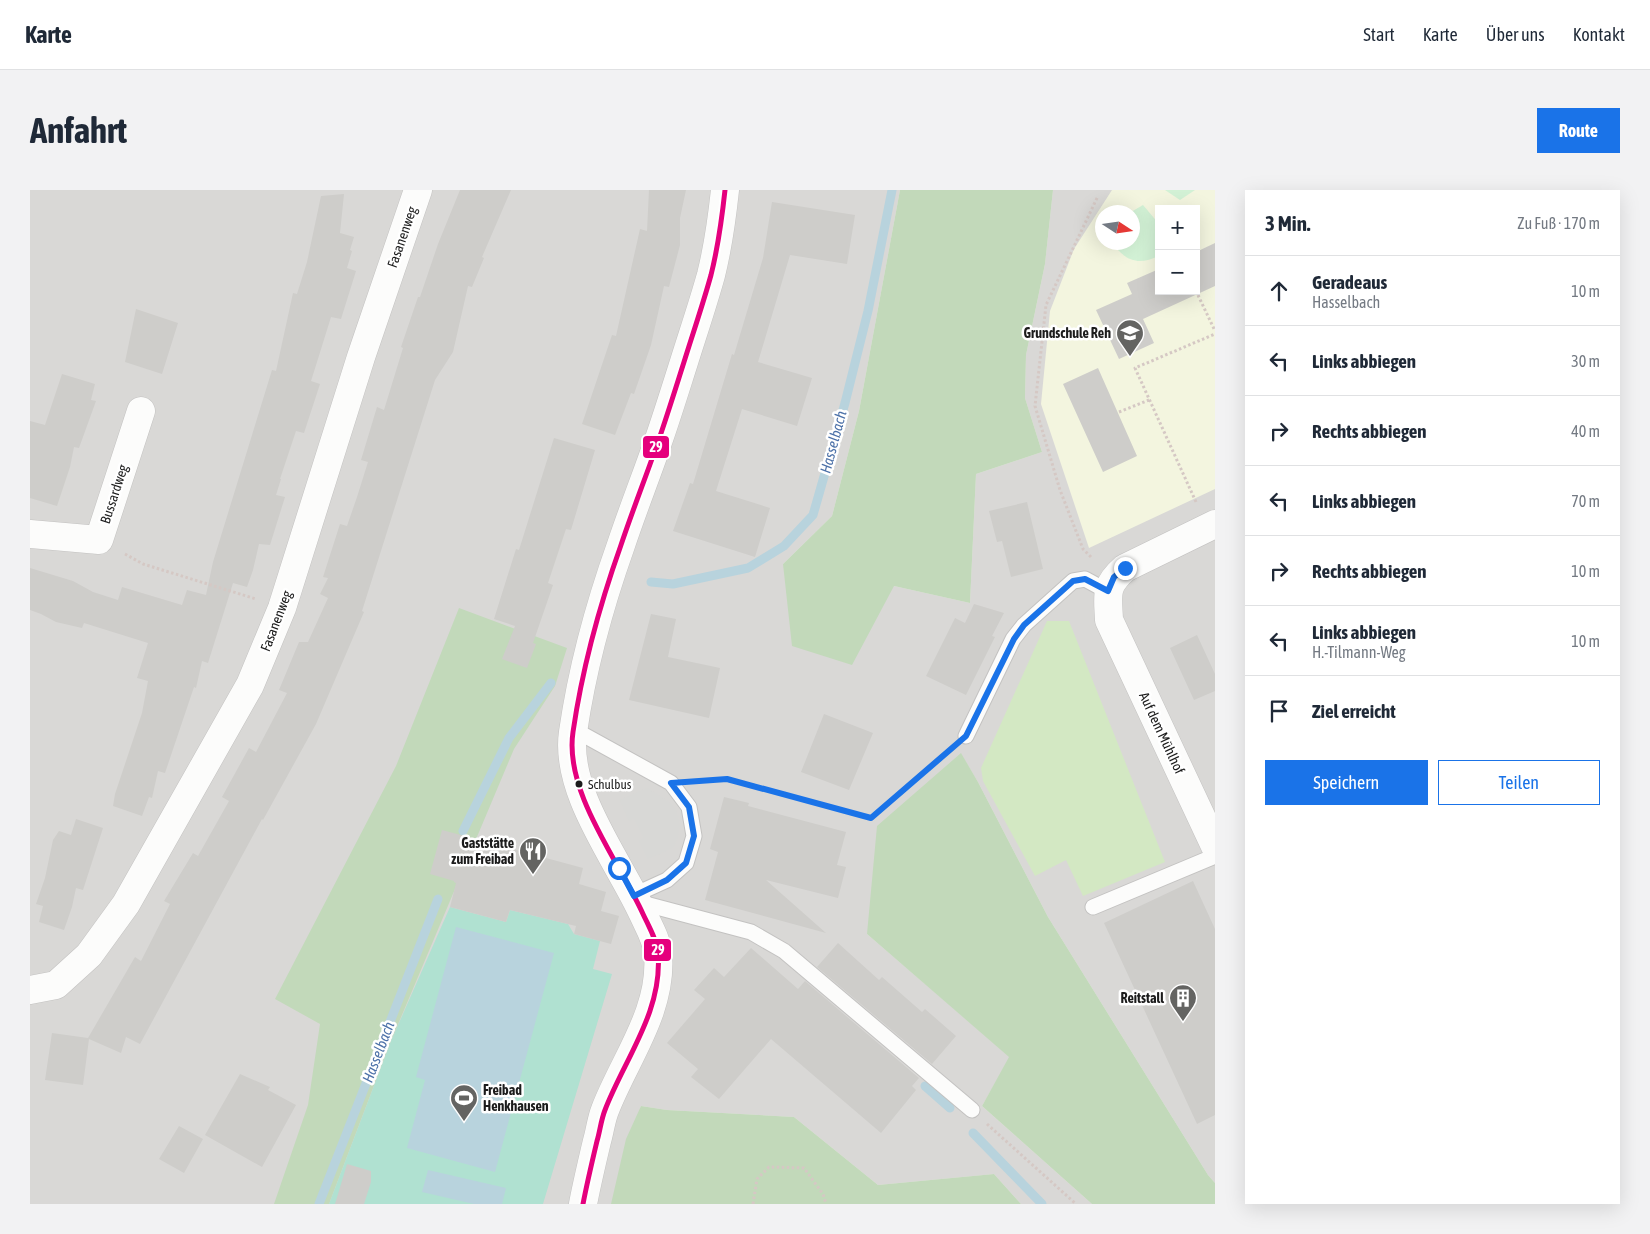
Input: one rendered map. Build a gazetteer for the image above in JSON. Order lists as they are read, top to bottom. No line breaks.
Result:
{"streets":{"street":["Fasanenweg","Bussardweg","Auf dem Mühlhof"]},"water":["Hasselbach"],"places":{"school or university":["Grundschule Reh"],"other":["Schulbus"],"restaurant":["Gaststätte zum Freibad"],"building":["Reitstall"],"sports":["Freibad Henkhausen"]},"lines":["transit line 29"],"north":"right","page":{"header":"Karte","nav":["Start","Karte","Über uns","Kontakt"],"buttons":["Route",["Speichern","Teilen"]],"title":"Anfahrt","heading":["3 Min.","Zu Fuß · 170 m"],"map_buttons":["+","−"],"list":[["Geradeaus","Hasselbach","10 m"],["Links abbiegen","30 m"],["Rechts abbiegen","40 m"],["Links abbiegen","70 m"],["Rechts abbiegen","10 m"],["Links abbiegen","H.-Tilmann-Weg","10 m"],"Ziel erreicht"]}}
